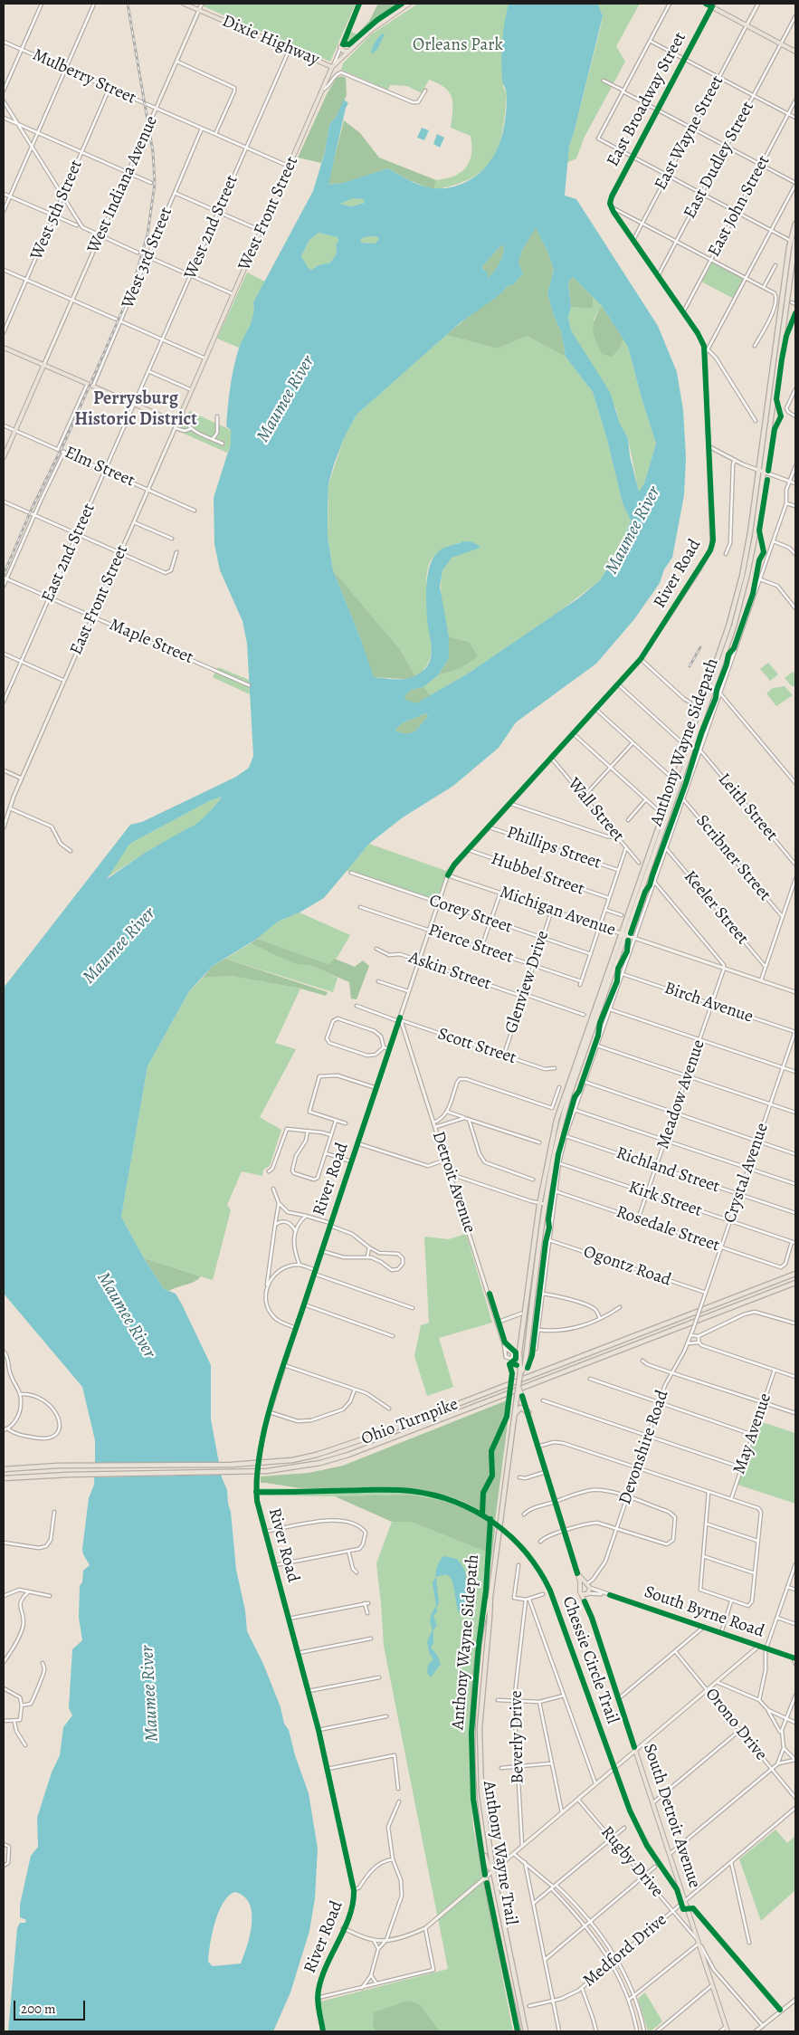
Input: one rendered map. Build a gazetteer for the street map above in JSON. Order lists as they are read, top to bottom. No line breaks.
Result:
{"streets":{"highway":["Ohio Turnpike","Anthony Wayne Trail"],"main road":["Dixie Highway","West Front Street","South Detroit Avenue"],"street":["Mulberry Street","East Broadway Street","East Wayne Street","East Dudley Street","West Indiana Avenue","East John Street","West 5th Street","West 2nd Street","West 3rd Street","Elm Street","East 2nd Street","River Road","East Front Street","Maple Street","Leith Street","Wall Street","Phillips Street","Scribner Street","Hubbel Street","Keeler Street","Michigan Avenue","Corey Street","Pierce Street","Askin Street","Glenview Drive","Birch Avenue","Scott Street","Meadow Avenue","Richland Street","Crystal Avenue","Detroit Avenue","Kirk Street","Rosedale Street","Ogontz Road","May Avenue","Devonshire Road","South Byrne Road","Orono Drive","Beverly Drive","Rugby Drive","Medford Drive"],"cycle path":["Anthony Wayne Sidepath","Chessie Circle Trail"]},"crossings":[["Dixie Highway","West Indiana Avenue"],["Dixie Highway","West Front Street"],["Dixie Highway","West 2nd Street"],["Mulberry Street","West Indiana Avenue"],["Mulberry Street","West 5th Street"],["Mulberry Street","West Front Street"],["Mulberry Street","West 2nd Street"],["Mulberry Street","West 3rd Street"],["East Broadway Street","River Road"],["East Wayne Street","River Road"],["East Dudley Street","River Road"],["East John Street","River Road"],["West Front Street","East Front Street"],["West 2nd Street","East 2nd Street"],["Elm Street","East 2nd Street"],["Elm Street","East Front Street"],["East 2nd Street","Maple Street"],["River Road","Wall Street"],["River Road","Phillips Street"],["River Road","Hubbel Street"],["River Road","Michigan Avenue"],["River Road","Corey Street"],["River Road","Pierce Street"],["River Road","Askin Street"],["River Road","Scott Street"],["River Road","Detroit Avenue"],["East Front Street","Maple Street"],["Michigan Avenue","Glenview Drive"],["Michigan Avenue","Meadow Avenue"],["Michigan Avenue","Anthony Wayne Trail"],["Corey Street","Pierce Street"],["Corey Street","Glenview Drive"],["Pierce Street","Glenview Drive"],["Askin Street","Glenview Drive"],["Glenview Drive","Scott Street"],["Birch Avenue","Meadow Avenue"],["Birch Avenue","Crystal Avenue"],["Scott Street","Detroit Avenue"],["Meadow Avenue","Richland Street"],["Meadow Avenue","Kirk Street"],["Meadow Avenue","Rosedale Street"],["Richland Street","Crystal Avenue"],["Crystal Avenue","Kirk Street"],["Crystal Avenue","Rosedale Street"],["Crystal Avenue","Ogontz Road"],["Crystal Avenue","Devonshire Road"],["Kirk Street","Rosedale Street"],["Devonshire Road","South Byrne Road"],["Devonshire Road","South Detroit Avenue"],["South Byrne Road","South Detroit Avenue"],["South Detroit Avenue","Anthony Wayne Trail"],["South Detroit Avenue","Rugby Drive"],["South Detroit Avenue","Medford Drive"],["Rugby Drive","Medford Drive"]],"districts":["Perrysburg Historic District"],"water":["Maumee River"],"parks":["Orleans Park"],"scale_bar":"200 m"}
